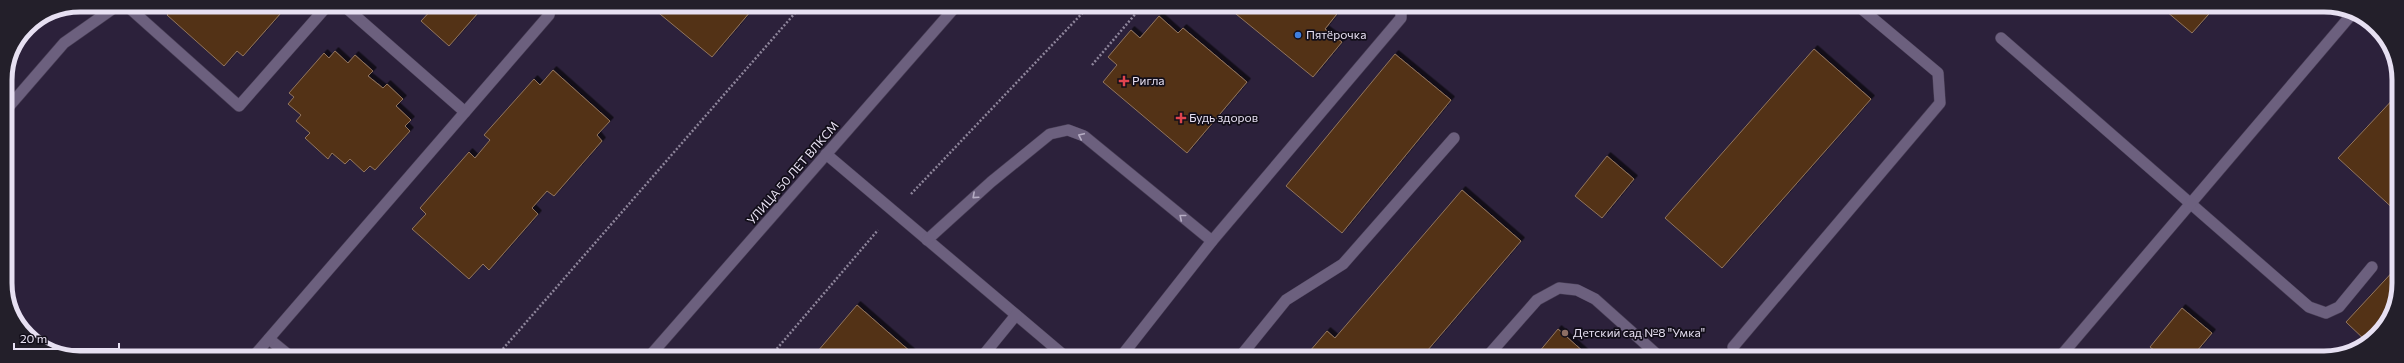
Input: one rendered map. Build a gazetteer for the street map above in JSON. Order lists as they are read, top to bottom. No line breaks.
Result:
{"streets":{"main road":["УЛИЦА 50 ЛЕТ ВЛКСМ"]},"places":{"other":["Пятёрочка","Детский сад №8 \"Умка\""],"health":["Ригла","Будь здоров"]},"scale_bar":"20 m"}
